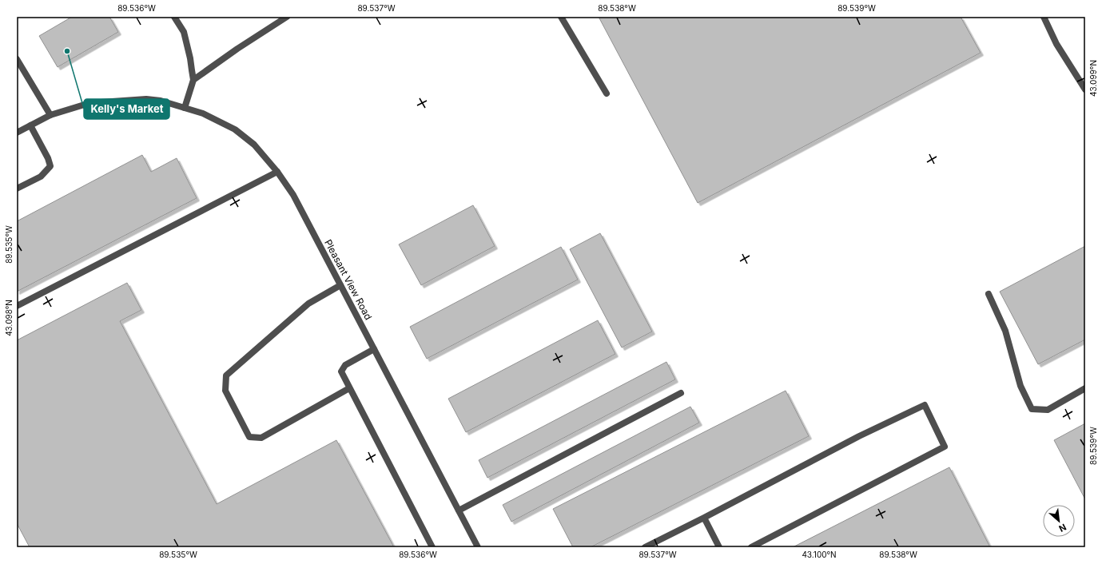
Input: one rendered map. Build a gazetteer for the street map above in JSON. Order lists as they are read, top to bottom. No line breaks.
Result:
{"streets":{"street":["Pleasant View Road"]},"places":["Kelly's Market"],"north":"bottom right","coordinates":["89.536°W","89.537°W","89.538°W","89.539°W","43.099°N","89.535°W","43.098°N","43.100°N"]}
